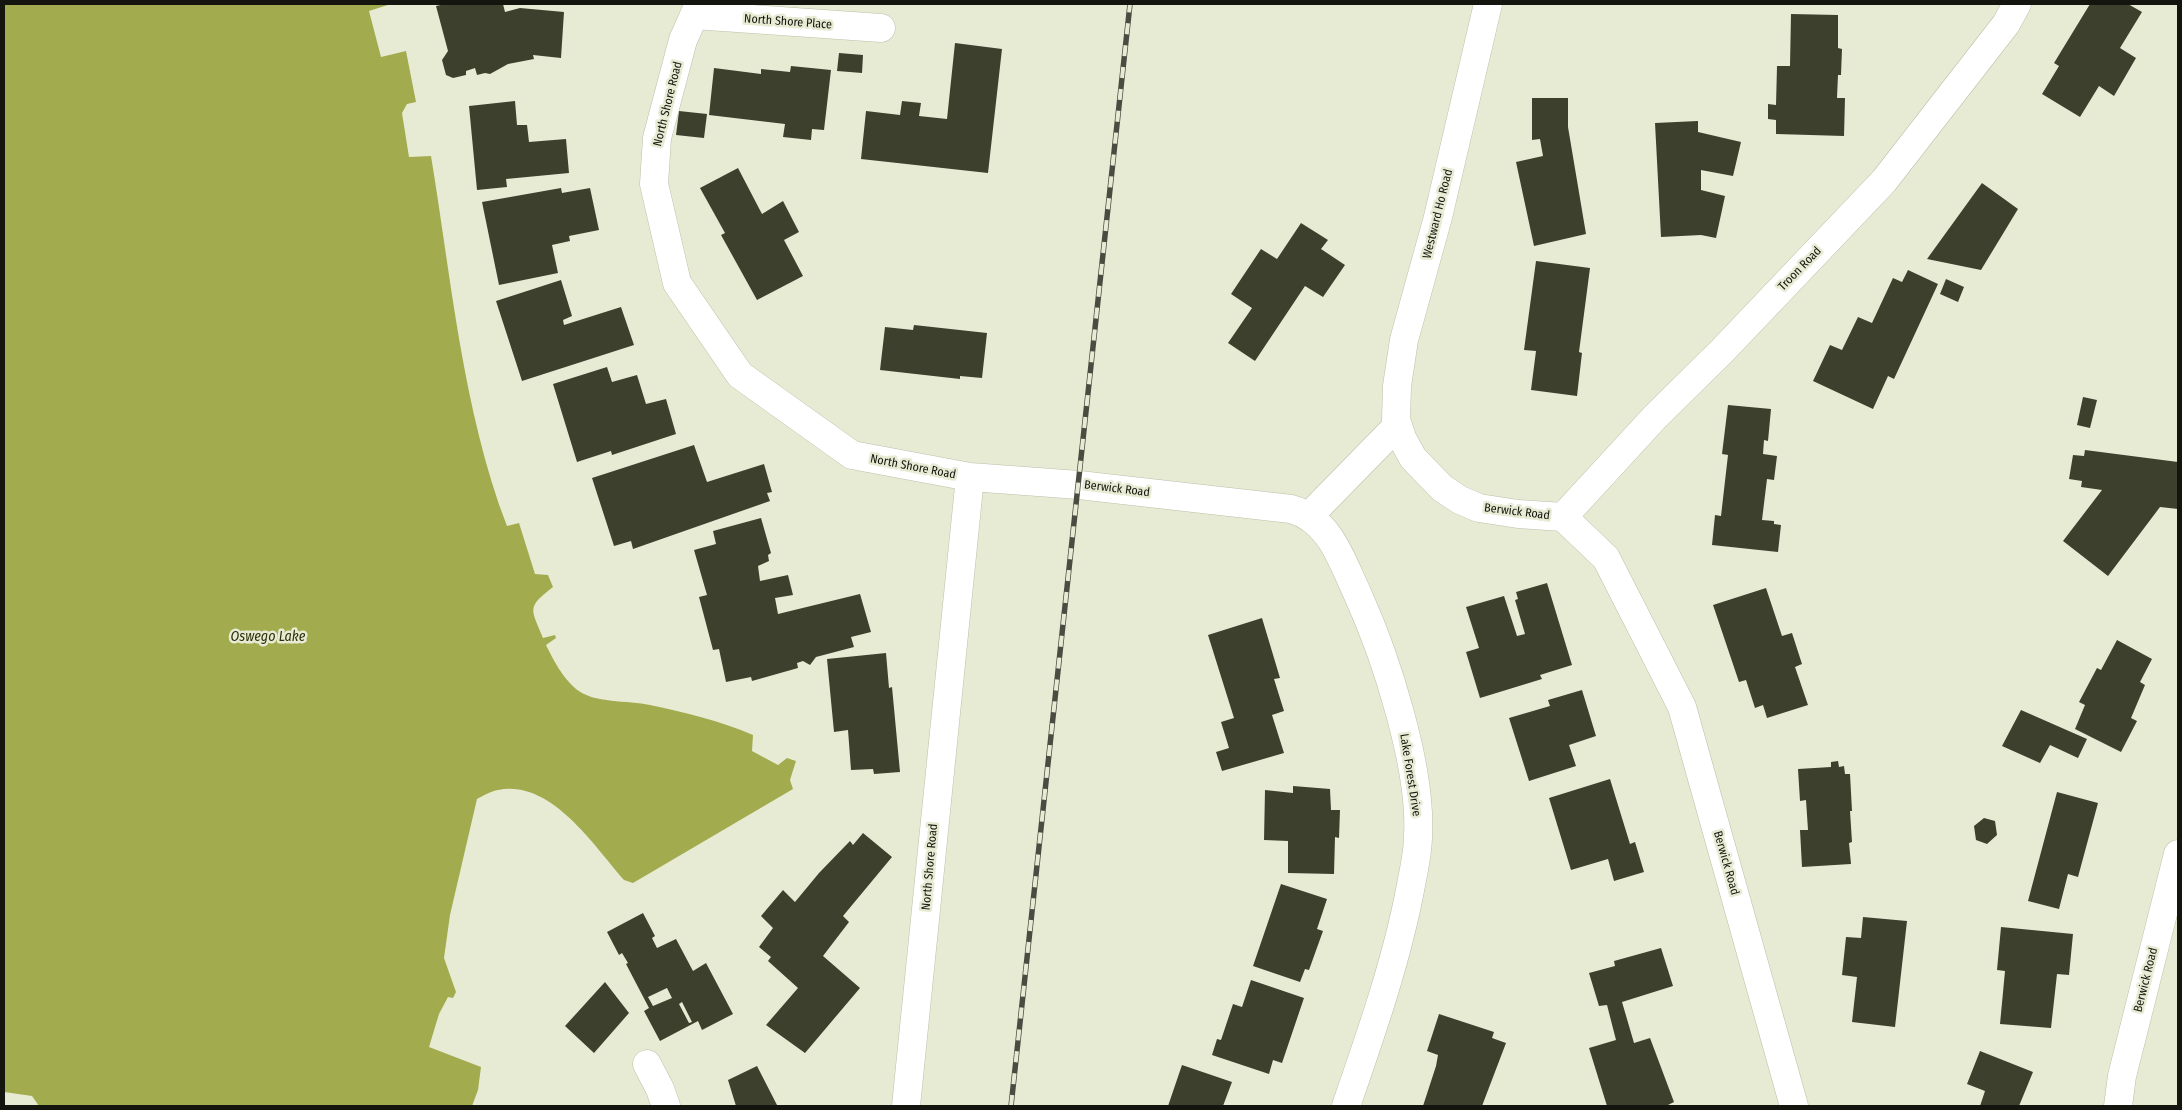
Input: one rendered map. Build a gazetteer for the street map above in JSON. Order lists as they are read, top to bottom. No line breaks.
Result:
{"streets":{"street":["North Shore Place","North Shore Road","Westward Ho Road","Troon Road","Berwick Road","Lake Forest Drive"]},"crossings":[["North Shore Place","North Shore Road"],["North Shore Road","Berwick Road"],["Westward Ho Road","Berwick Road"],["Troon Road","Berwick Road"],["Berwick Road","Lake Forest Drive"]],"water":["Oswego Lake"]}
